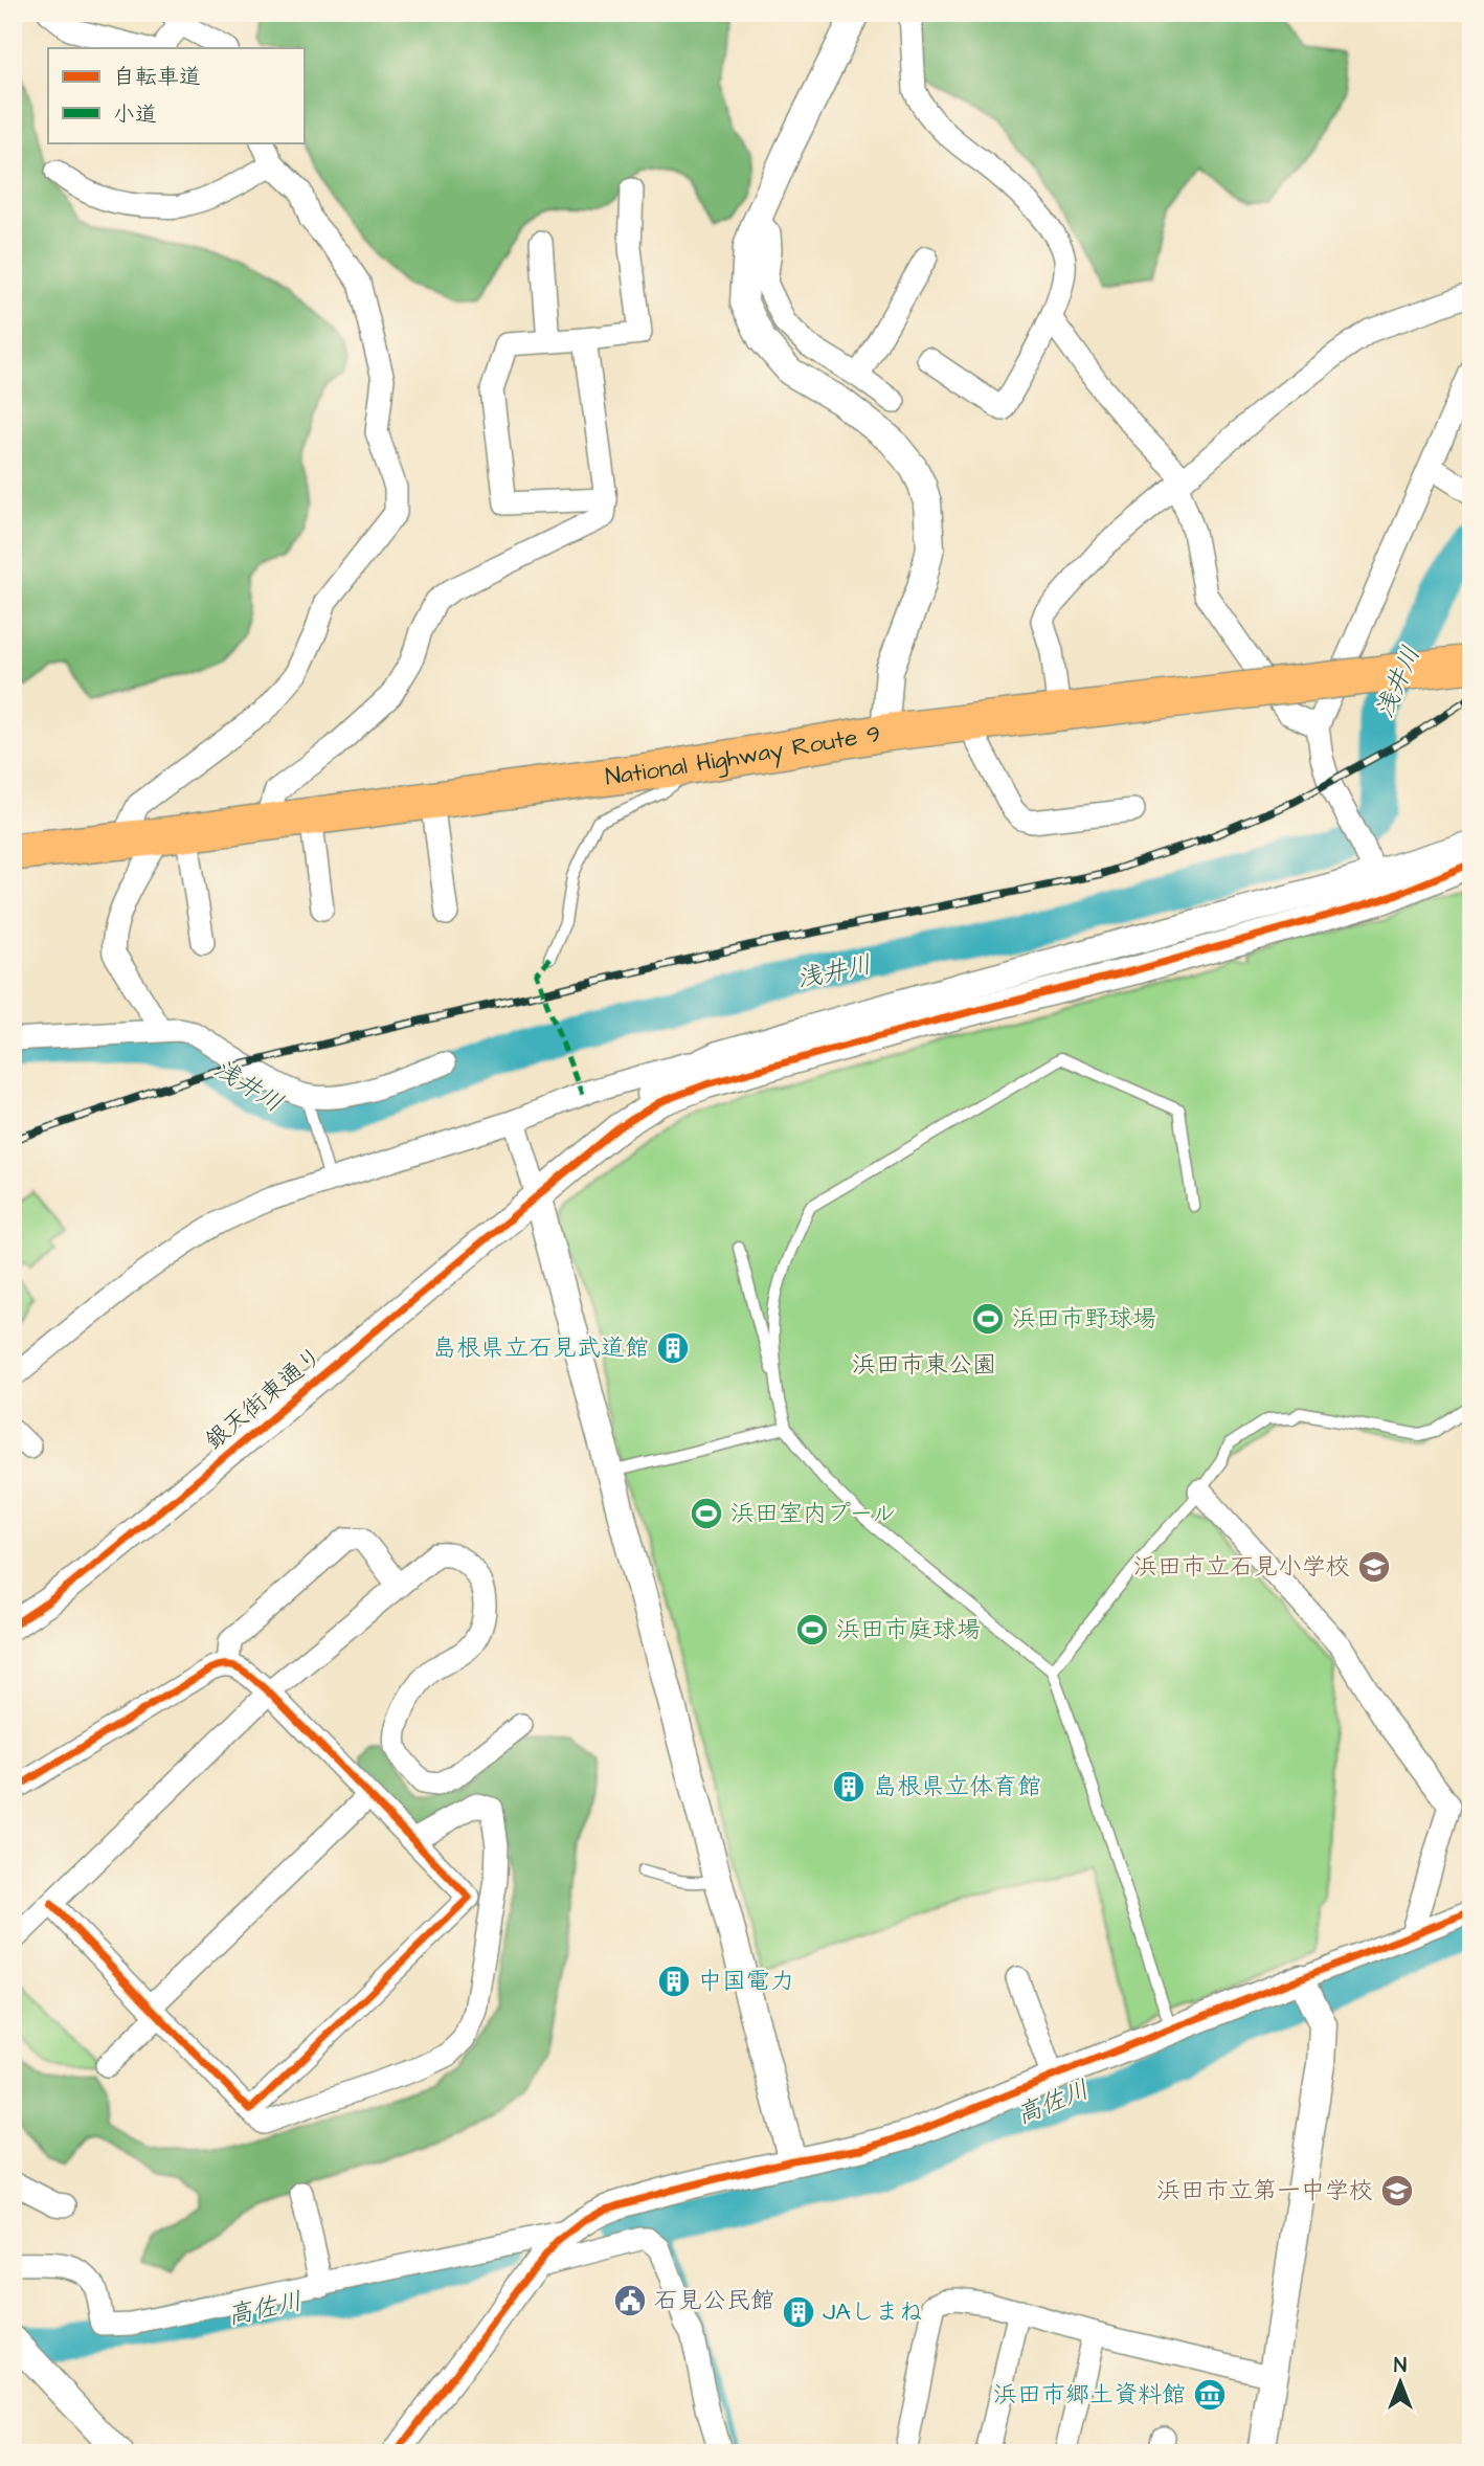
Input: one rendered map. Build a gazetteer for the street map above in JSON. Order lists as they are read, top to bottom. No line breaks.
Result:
{"streets":{"highway":["National Highway Route 9"],"street":["銀天街東通り"]},"water":["浅井川","高佐川"],"parks":["浜田市東公園"],"places":{"sports":["浜田市野球場","浜田室内プール","浜田市庭球場"],"building":["島根県立石見武道館","島根県立体育館","中国電力","JAしまね"],"school or university":["浜田市立石見小学校","浜田市立第一中学校"],"public building":["石見公民館"],"museum":["浜田市郷土資料館"]},"legend":["自転車道","小道"],"north":"top"}
